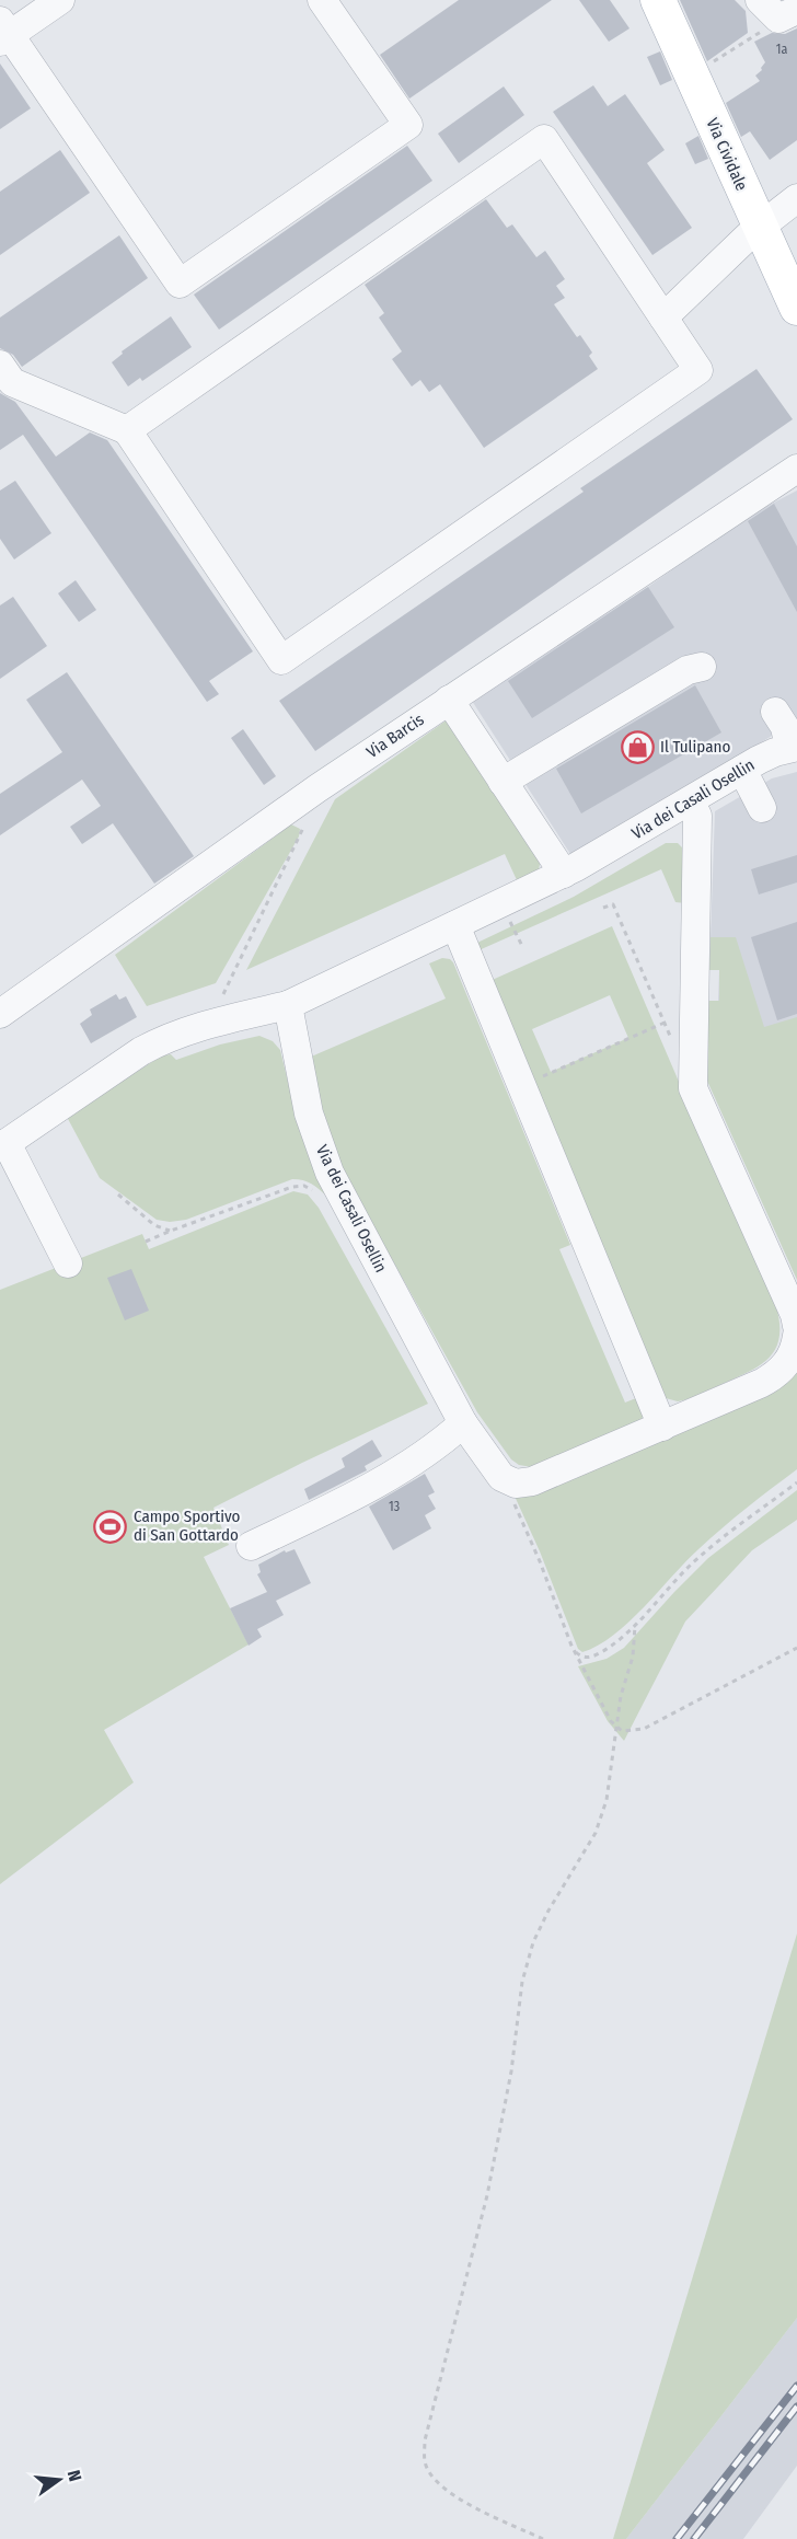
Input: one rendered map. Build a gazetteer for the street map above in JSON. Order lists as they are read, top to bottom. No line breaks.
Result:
{"streets":{"main road":["Via Cividale"],"street":["Via Barcis","Via dei Casali Osellin"]},"places":{"shop":["Il Tulipano"],"sports":["Campo Sportivo di San Gottardo"]},"house_numbers":["1a","13"],"north":"right"}
